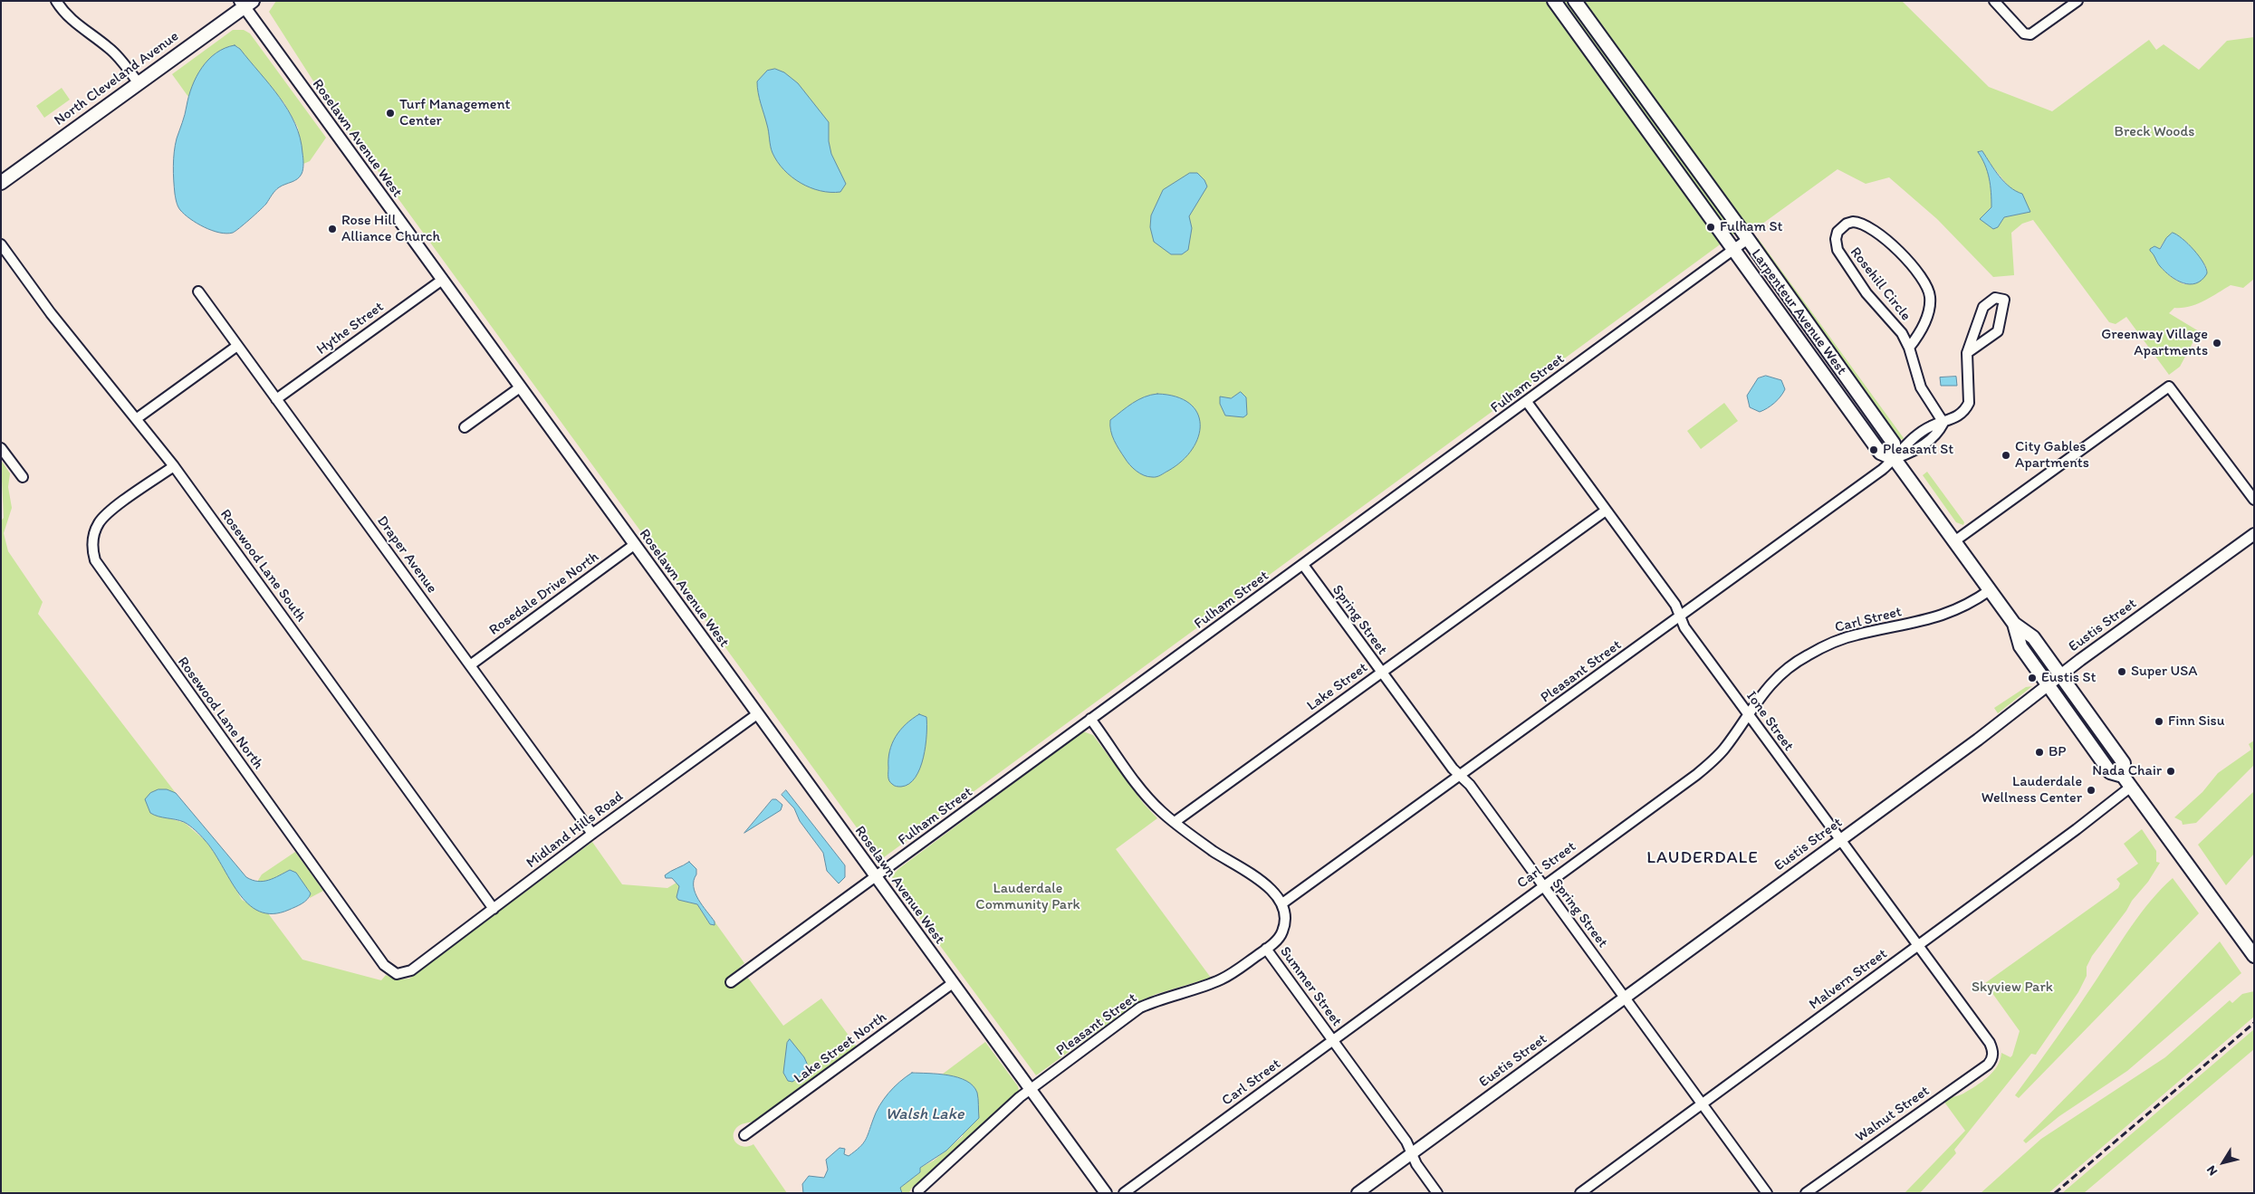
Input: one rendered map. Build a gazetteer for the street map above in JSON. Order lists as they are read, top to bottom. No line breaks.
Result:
{"streets":{"main road":["North Cleveland Avenue","Larpenteur Avenue West"],"street":["Roselawn Avenue West","Rosehill Circle","Hythe Street","Fulham Street","Draper Avenue","Rosewood Lane South","Rosedale Drive North","Spring Street","Carl Street","Eustis Street","Pleasant Street","Lake Street","Rosewood Lane North","Ione Street","Midland Hills Road","Malvern Street","Summer Street","Lake Street North","Walnut Street"]},"crossings":[["North Cleveland Avenue","Roselawn Avenue West"],["Roselawn Avenue West","Hythe Street"],["Roselawn Avenue West","Fulham Street"],["Roselawn Avenue West","Rosedale Drive North"],["Roselawn Avenue West","Pleasant Street"],["Roselawn Avenue West","Midland Hills Road"],["Roselawn Avenue West","Lake Street North"],["Rosehill Circle","Pleasant Street"],["Larpenteur Avenue West","Fulham Street"],["Larpenteur Avenue West","Carl Street"],["Larpenteur Avenue West","Eustis Street"],["Larpenteur Avenue West","Pleasant Street"],["Larpenteur Avenue West","Malvern Street"],["Hythe Street","Draper Avenue"],["Fulham Street","Spring Street"],["Fulham Street","Ione Street"],["Draper Avenue","Rosedale Drive North"],["Draper Avenue","Midland Hills Road"],["Rosewood Lane South","Rosewood Lane North"],["Rosewood Lane South","Midland Hills Road"],["Spring Street","Carl Street"],["Spring Street","Eustis Street"],["Spring Street","Pleasant Street"],["Spring Street","Lake Street"],["Spring Street","Malvern Street"],["Carl Street","Ione Street"],["Carl Street","Summer Street"],["Eustis Street","Ione Street"],["Eustis Street","Summer Street"],["Pleasant Street","Ione Street"],["Pleasant Street","Summer Street"],["Lake Street","Ione Street"],["Rosewood Lane North","Midland Hills Road"],["Ione Street","Malvern Street"],["Ione Street","Walnut Street"]],"districts":["LAUDERDALE"],"water":["Walsh Lake"],"parks":["Breck Woods","Lauderdale Community Park","Skyview Park"],"places":["Turf Management Center","Fulham St","Rose Hill Alliance Church","Greenway Village Apartments","Pleasant St","City Gables Apartments","Super USA","Eustis St","Finn Sisu","BP","Nada Chair","Lauderdale Wellness Center"],"north":"bottom left"}
